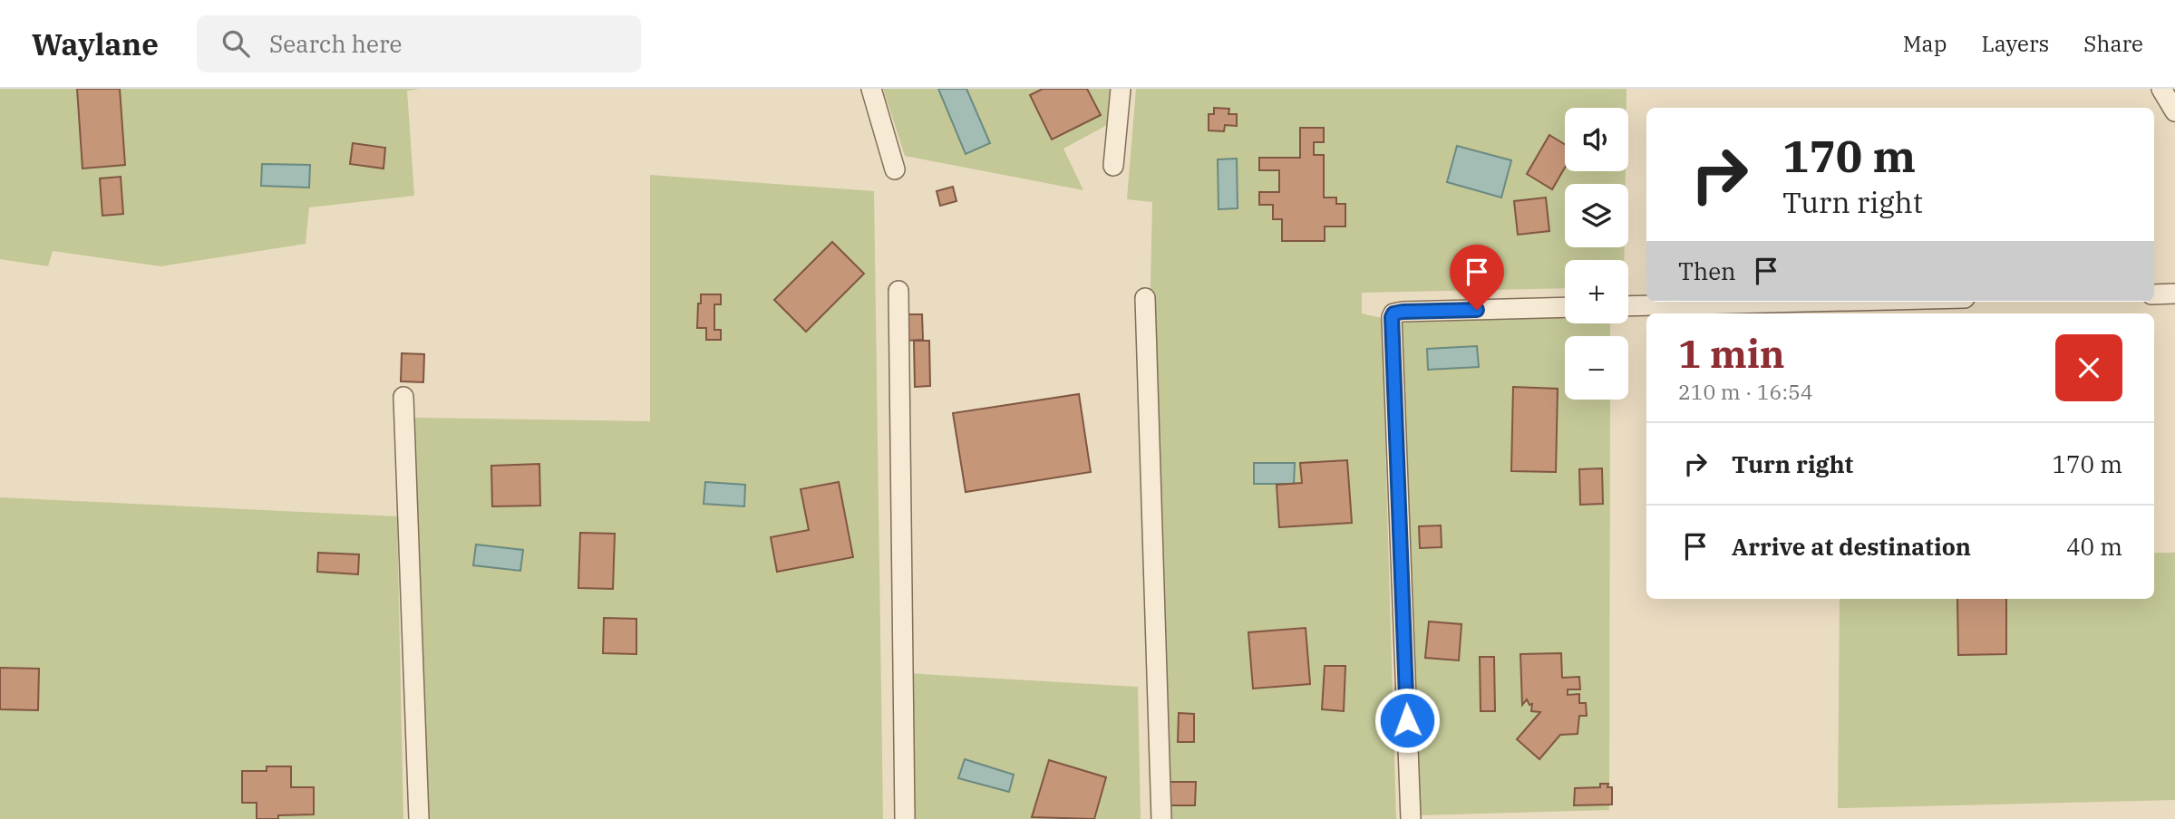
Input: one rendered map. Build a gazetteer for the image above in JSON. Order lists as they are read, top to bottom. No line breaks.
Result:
{"page":{"header":"Waylane","search":"Search here","nav":["Map","Layers","Share"],"map_buttons":["+","−"],"turn":["170 m","Turn right"],"then":"Then","heading":["1 min","210 m · 16:54"],"list":[{"name":"Turn right","value":"170 m"},{"name":"Arrive at destination","value":"40 m"}]}}
